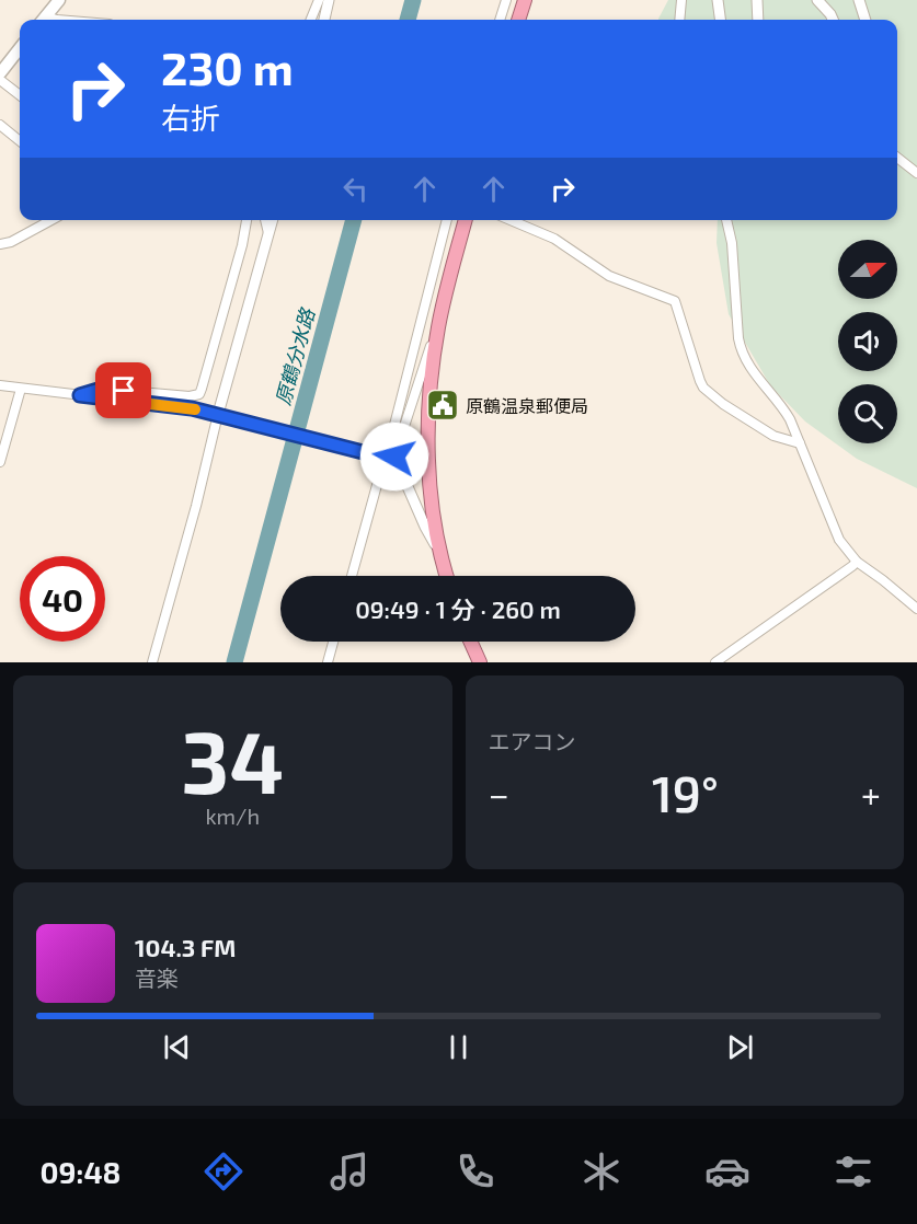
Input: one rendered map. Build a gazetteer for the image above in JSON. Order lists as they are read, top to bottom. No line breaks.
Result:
{"water":["原鶴分水路"],"places":{"public building":["原鶴温泉郵便局"]},"north":"right","page":{"turn":["230 m","右折"],"limit":"40","trip":"09:49 · 1 分 · 260 m","tile":[["34","km/h"],"エアコン"],"heat":["−","19°","+"],"song":["104.3 FM","音楽"],"tabs":"09:48"}}
